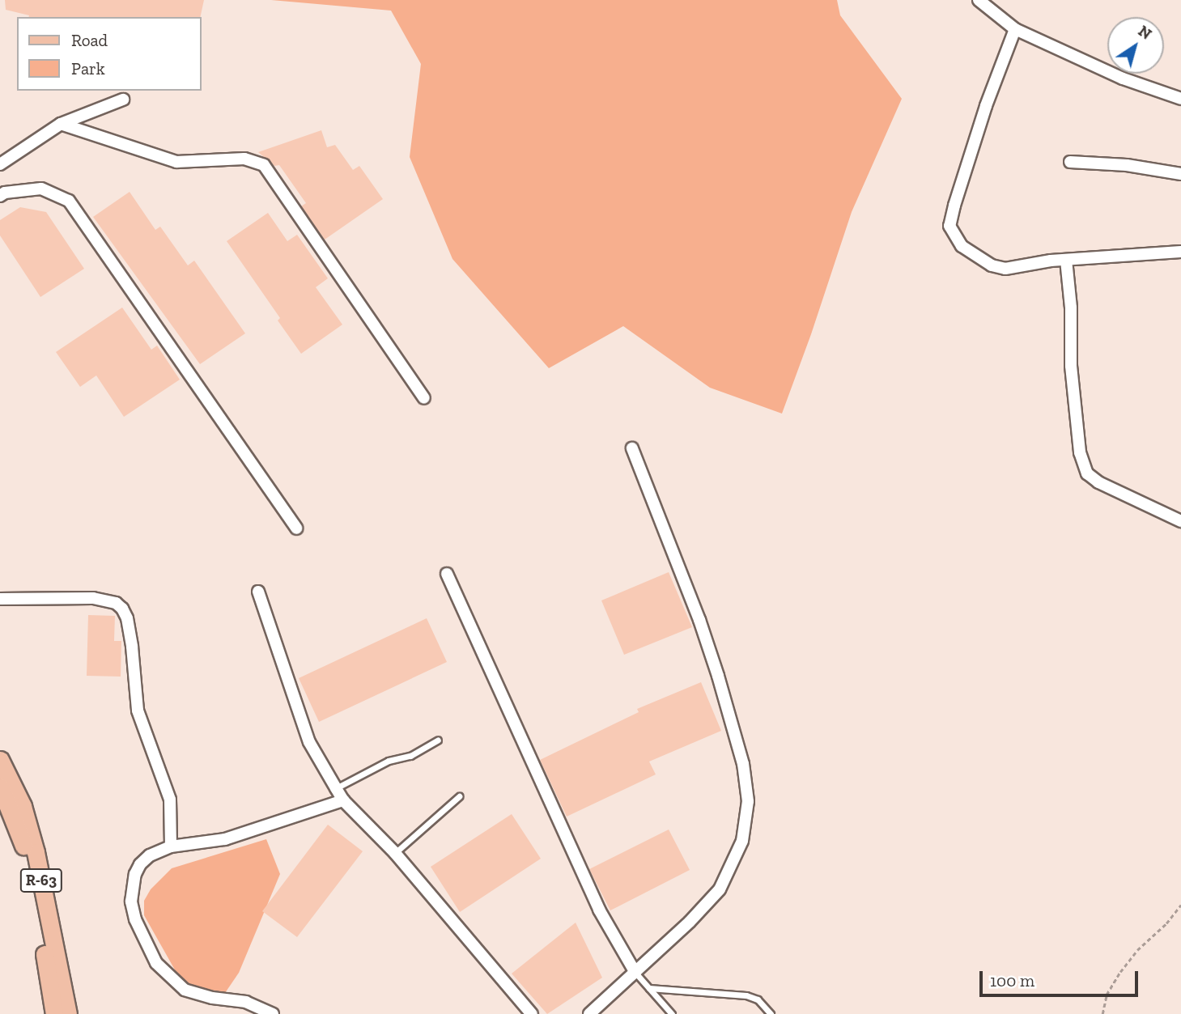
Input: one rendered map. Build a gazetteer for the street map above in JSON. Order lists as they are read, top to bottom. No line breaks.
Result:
{"streets":{"main road":["R-63"]},"legend":["Road","Park"],"scale_bar":"100 m","north":"top right"}
